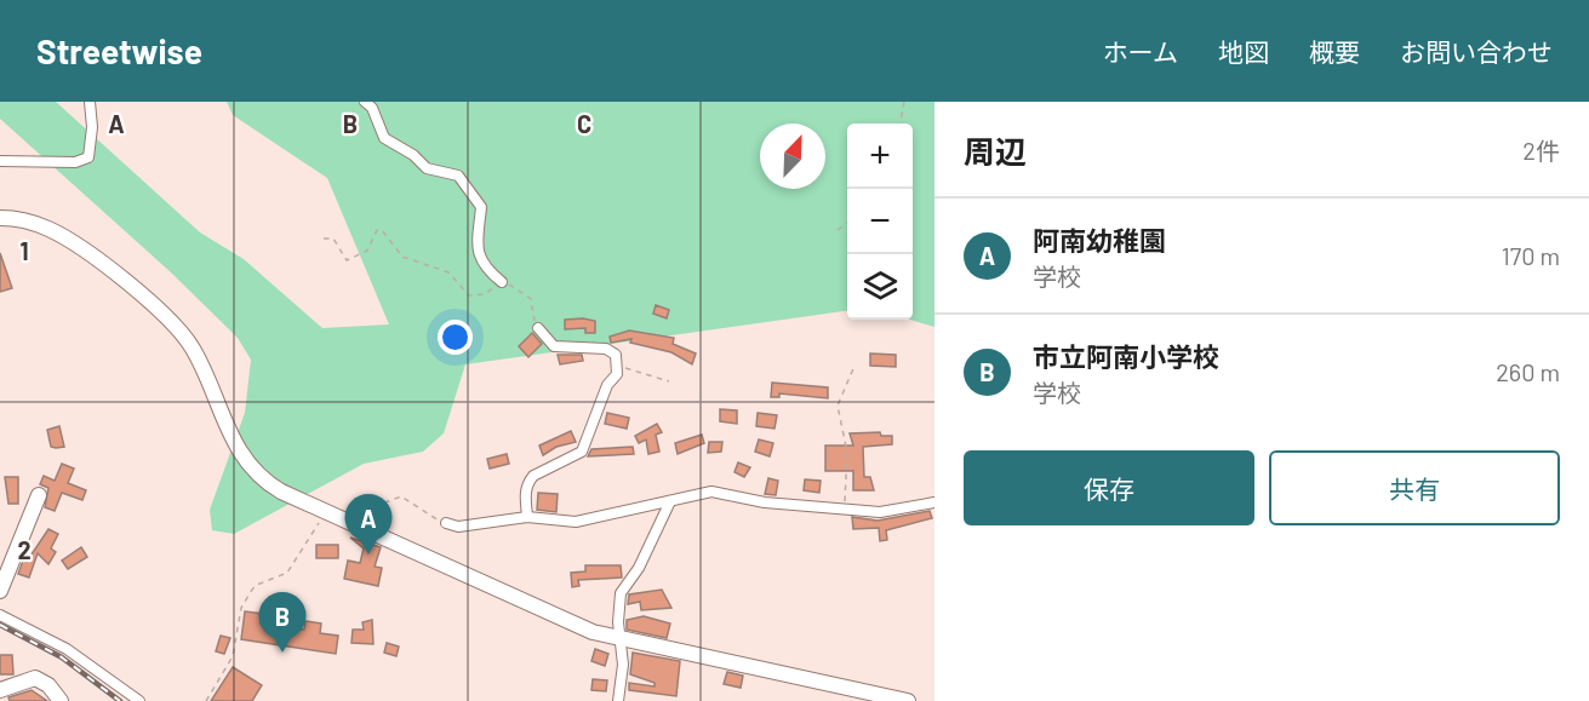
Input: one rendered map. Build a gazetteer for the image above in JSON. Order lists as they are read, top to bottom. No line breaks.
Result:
{"north":"top right","page":{"header":"Streetwise","nav":["ホーム","地図","概要","お問い合わせ"],"heading":["周辺","2件"],"map_buttons":["+","−"],"list":[{"mark":"A","name":"阿南幼稚園","note":"学校","value":"170 m"},{"mark":"B","name":"市立阿南小学校","note":"学校","value":"260 m"}],"buttons":["保存","共有"],"pins":["A","B"]},"grid":{"columns":["A","B","C"],"rows":["1","2"]}}
